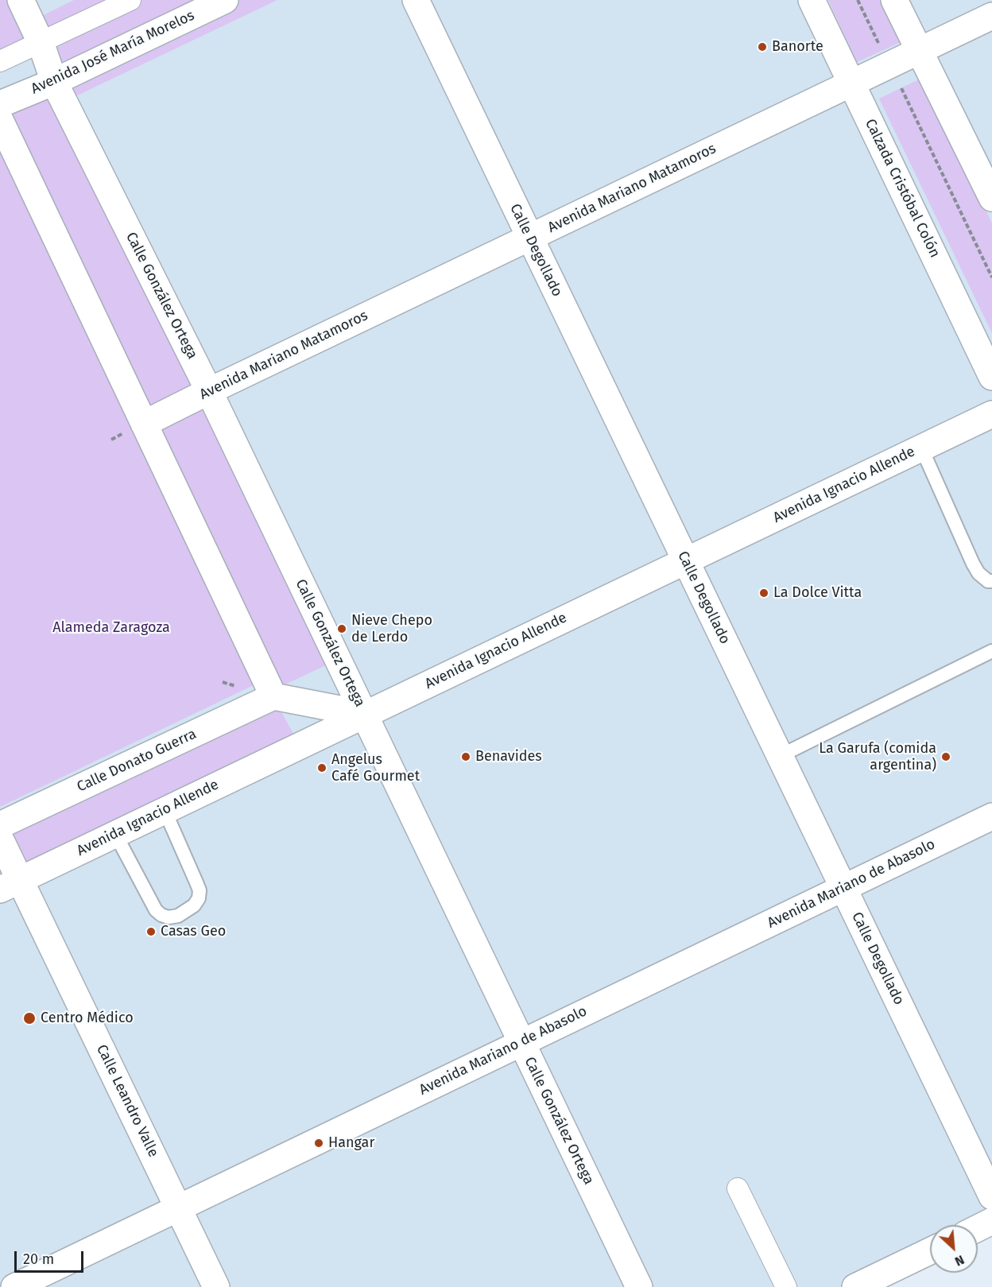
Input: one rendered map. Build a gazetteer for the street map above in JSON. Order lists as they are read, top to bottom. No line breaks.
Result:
{"streets":{"street":["Avenida José María Morelos","Avenida Mariano Matamoros","Calzada Cristóbal Colón","Calle Degollado","Calle González Ortega","Avenida Ignacio Allende","Calle Donato Guerra","Avenida Mariano de Abasolo","Calle Leandro Valle"]},"crossings":[["Avenida José María Morelos","Calle González Ortega"],["Avenida Mariano Matamoros","Calzada Cristóbal Colón"],["Avenida Mariano Matamoros","Calle Degollado"],["Avenida Mariano Matamoros","Calle González Ortega"],["Calle Degollado","Avenida Ignacio Allende"],["Calle Degollado","Avenida Mariano de Abasolo"],["Calle González Ortega","Avenida Ignacio Allende"],["Calle González Ortega","Avenida Mariano de Abasolo"],["Avenida Ignacio Allende","Calle Leandro Valle"],["Avenida Mariano de Abasolo","Calle Leandro Valle"]],"parks":["Alameda Zaragoza"],"places":["Banorte","La Dolce Vitta","Nieve Chepo de Lerdo","Benavides","La Garufa (comida argentina)","Angelus Café Gourmet","Casas Geo","Centro Médico","Hangar"],"scale_bar":"20 m","north":"bottom right"}
